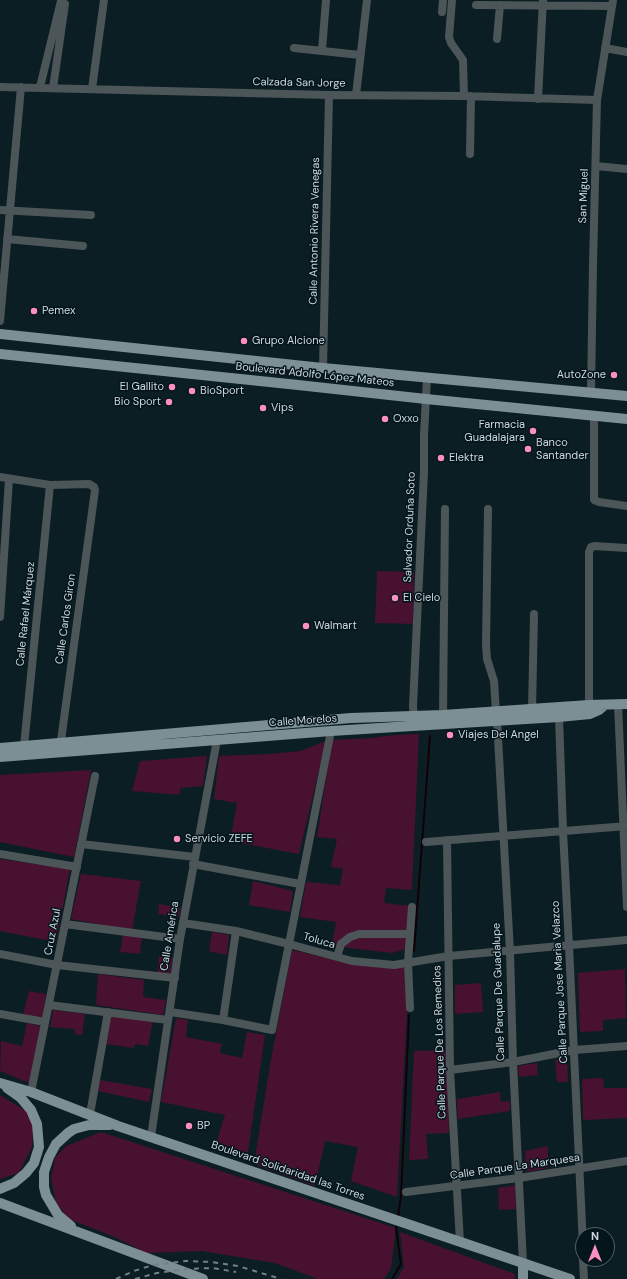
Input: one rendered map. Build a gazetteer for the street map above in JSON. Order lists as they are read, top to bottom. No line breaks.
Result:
{"streets":{"main road":["Boulevard Adolfo López Mateos","Calle Morelos","Boulevard Solidaridad las Torres"],"street":["Calzada San Jorge","San Miguel","Calle Antonio Rivera Venegas","Salvador Orduña Soto","Calle Rafael Márquez","Calle Carlos Giron","Cruz Azul","Calle América","Toluca","Calle Parque Jose Maria Velazco","Calle Parque De Guadalupe","Calle Parque De Los Remedios","Calle Parque La Marquesa"]},"crossings":[["Calzada San Jorge","San Miguel"],["Calzada San Jorge","Calle Antonio Rivera Venegas"],["San Miguel","Boulevard Adolfo López Mateos"],["Calle Antonio Rivera Venegas","Boulevard Adolfo López Mateos"],["Boulevard Adolfo López Mateos","Salvador Orduña Soto"],["Salvador Orduña Soto","Calle Morelos"],["Calle Rafael Márquez","Calle Carlos Giron"],["Calle Rafael Márquez","Calle Morelos"],["Calle Carlos Giron","Calle Morelos"],["Calle Morelos","Calle América"],["Calle Morelos","Calle Parque Jose Maria Velazco"],["Calle Morelos","Calle Parque De Guadalupe"],["Cruz Azul","Boulevard Solidaridad las Torres"],["Calle América","Toluca"],["Calle América","Boulevard Solidaridad las Torres"],["Toluca","Calle Parque Jose Maria Velazco"],["Toluca","Calle Parque De Guadalupe"],["Toluca","Calle Parque De Los Remedios"],["Calle Parque Jose Maria Velazco","Calle Parque La Marquesa"],["Calle Parque De Guadalupe","Calle Parque La Marquesa"],["Calle Parque De Guadalupe","Boulevard Solidaridad las Torres"],["Calle Parque De Los Remedios","Calle Parque La Marquesa"],["Calle Parque De Los Remedios","Boulevard Solidaridad las Torres"]],"places":["Pemex","Grupo Alcione","AutoZone","El Gallito","BioSport","Bio Sport","Vips","Oxxo","Farmacia Guadalajara","Banco Santander","Elektra","El Cielo","Walmart","Viajes Del Angel","Servicio ZEFE","BP"],"north":"top"}
